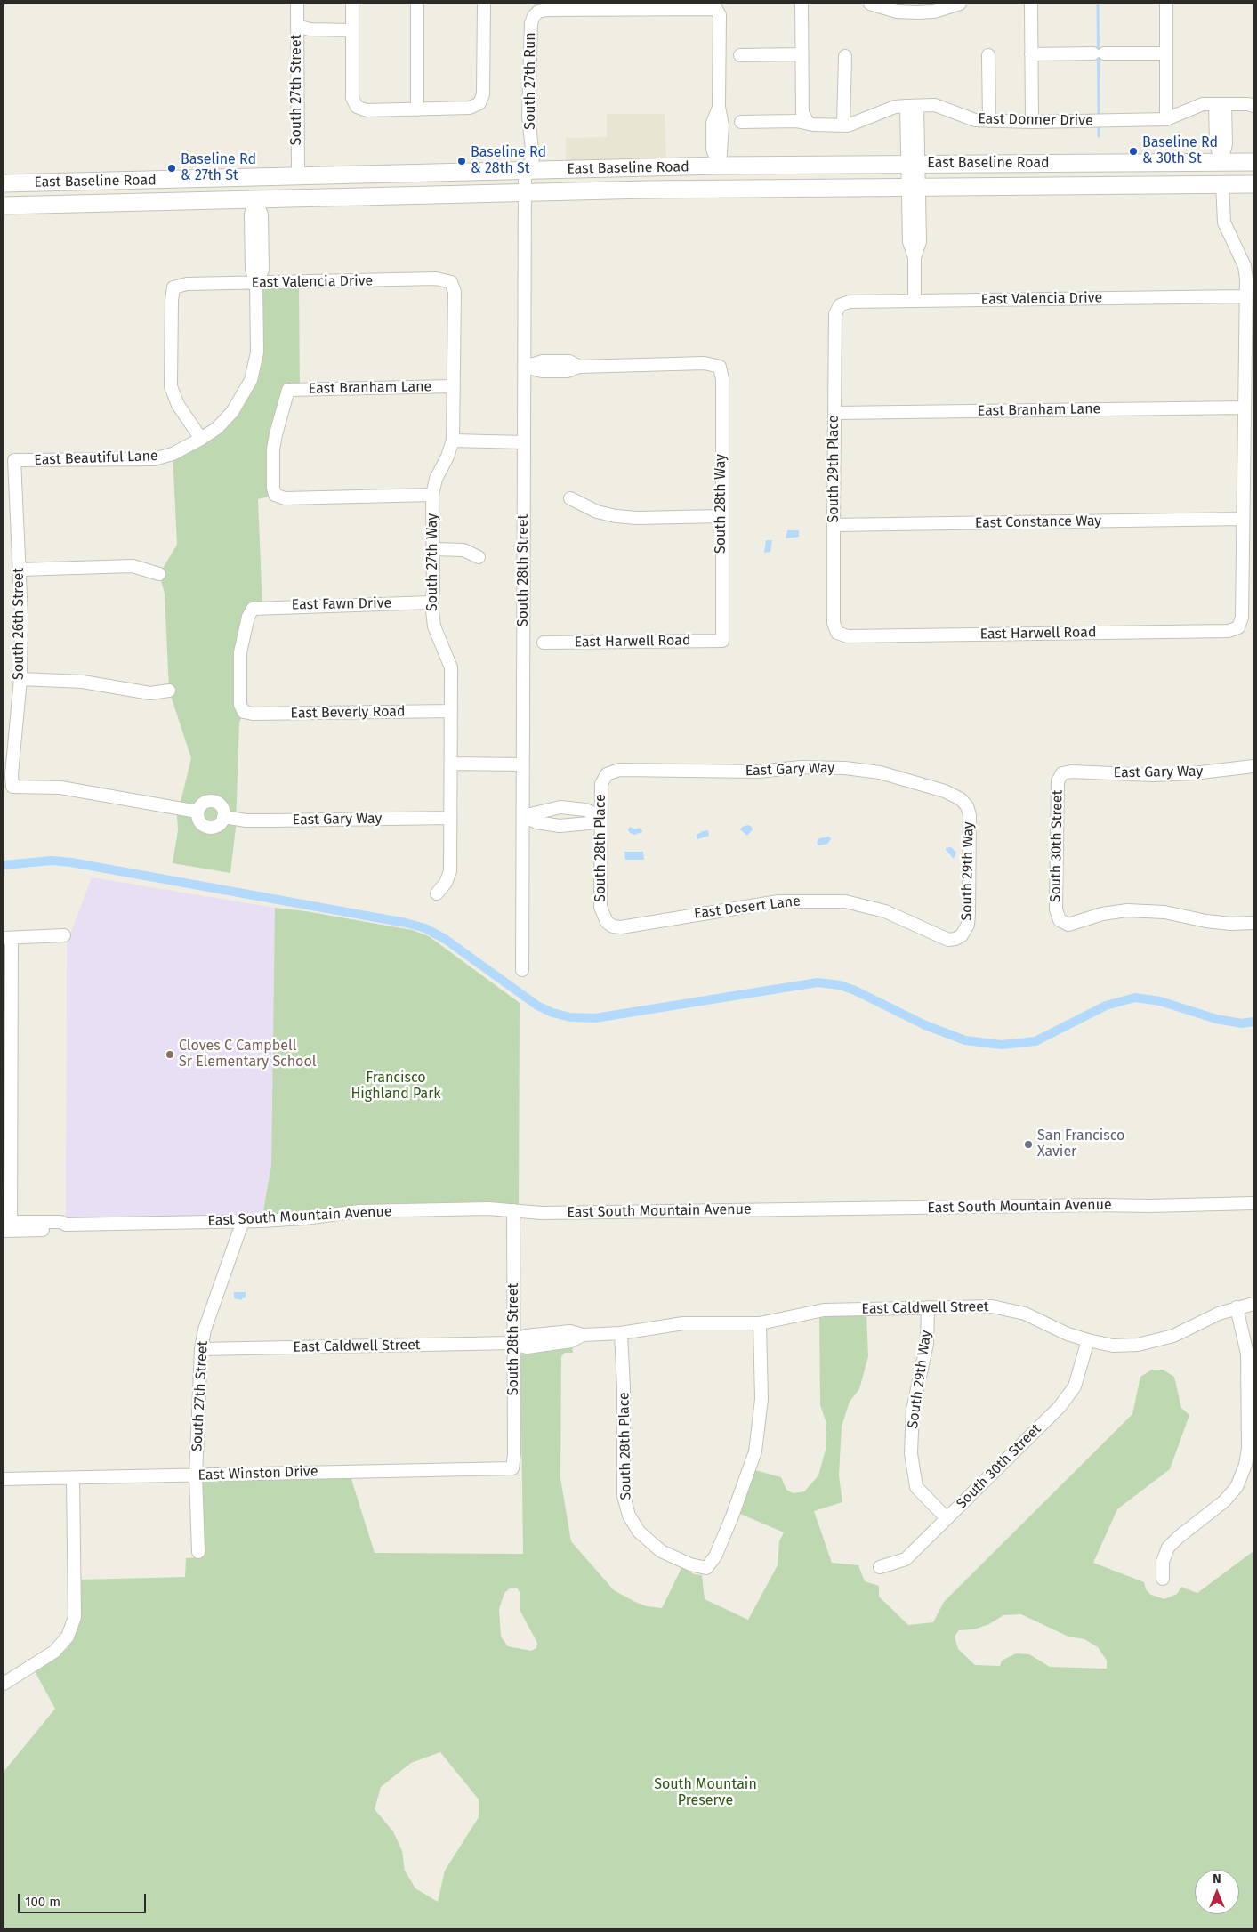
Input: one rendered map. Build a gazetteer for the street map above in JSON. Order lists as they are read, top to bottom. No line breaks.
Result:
{"streets":{"main road":["East Baseline Road"],"street":["South 27th Run","South 27th Street","East Donner Drive","East Valencia Drive","East Branham Lane","East Beautiful Lane","South 29th Place","South 28th Way","East Constance Way","South 27th Way","South 28th Street","East Fawn Drive","South 26th Street","East Harwell Road","East Beverly Road","East Gary Way","South 30th Street","South 28th Place","South 29th Way","East Desert Lane","East South Mountain Avenue","East Caldwell Street","East Winston Drive"]},"crossings":[["South 27th Run","East Baseline Road"],["South 27th Run","South 28th Street"],["South 27th Street","East Baseline Road"],["South 27th Street","East South Mountain Avenue"],["South 27th Street","East Caldwell Street"],["South 27th Street","East Winston Drive"],["East Baseline Road","South 28th Street"],["East Valencia Drive","East Beautiful Lane"],["East Valencia Drive","South 29th Place"],["East Valencia Drive","South 27th Way"],["East Branham Lane","South 29th Place"],["East Branham Lane","South 27th Way"],["East Beautiful Lane","South 26th Street"],["South 29th Place","East Constance Way"],["South 29th Place","East Harwell Road"],["South 28th Way","South 28th Street"],["South 28th Way","East Harwell Road"],["East Constance Way","East Harwell Road"],["South 27th Way","East Fawn Drive"],["South 27th Way","East Beverly Road"],["South 27th Way","East Gary Way"],["South 28th Street","East South Mountain Avenue"],["South 28th Street","East Caldwell Street"],["South 28th Street","East Winston Drive"],["East Fawn Drive","East Beverly Road"],["South 26th Street","East Gary Way"],["East Gary Way","South 30th Street"],["East Gary Way","South 28th Place"],["East Gary Way","South 29th Way"],["South 30th Street","South 29th Way"],["South 30th Street","East Caldwell Street"],["South 28th Place","East Desert Lane"],["South 28th Place","East Caldwell Street"],["South 29th Way","East Desert Lane"],["South 29th Way","East Caldwell Street"]],"parks":["Francisco Highland Park","South Mountain Preserve"],"places":["Baseline Rd & 30th St","Baseline Rd & 28th St","Baseline Rd & 27th St","Cloves C Campbell Sr Elementary School","San Francisco Xavier"],"scale_bar":"100 m","north":"top"}
